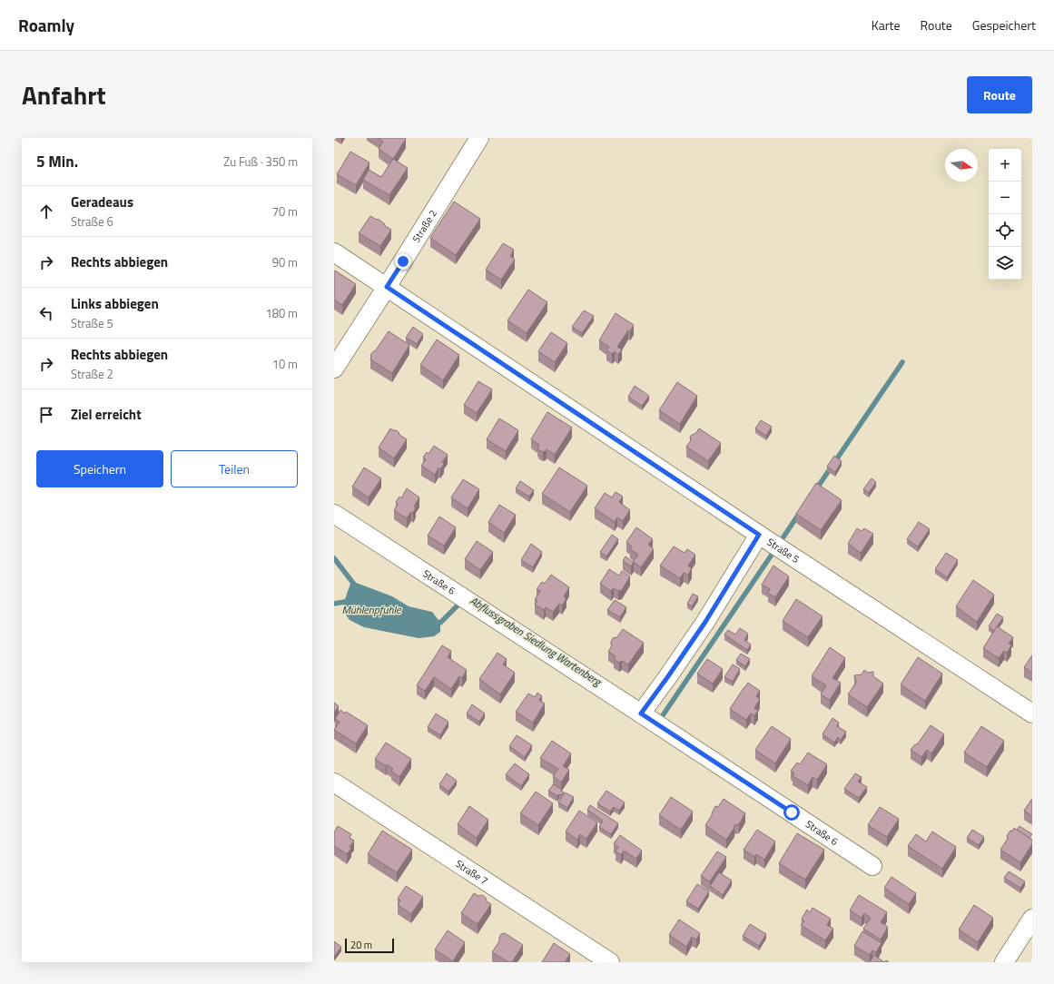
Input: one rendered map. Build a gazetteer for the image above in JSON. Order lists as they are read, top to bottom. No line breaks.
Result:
{"streets":{"street":["Straße 2","Straße 5","Straße 6","Straße 7"]},"crossings":[["Straße 2","Straße 5"]],"water":["Mühlenpfuhle","Abflussgraben Siedlung Wartenberg"],"scale_bar":"20 m","north":"right","page":{"header":"Roamly","nav":["Karte","Route","Gespeichert"],"title":"Anfahrt","buttons":["Route",["Speichern","Teilen"]],"heading":["5 Min.","Zu Fuß · 350 m"],"map_buttons":["+","−"],"list":[["Geradeaus","Straße 6","70 m"],["Rechts abbiegen","90 m"],["Links abbiegen","Straße 5","180 m"],["Rechts abbiegen","Straße 2","10 m"],"Ziel erreicht"],"scale":"20 m"}}
